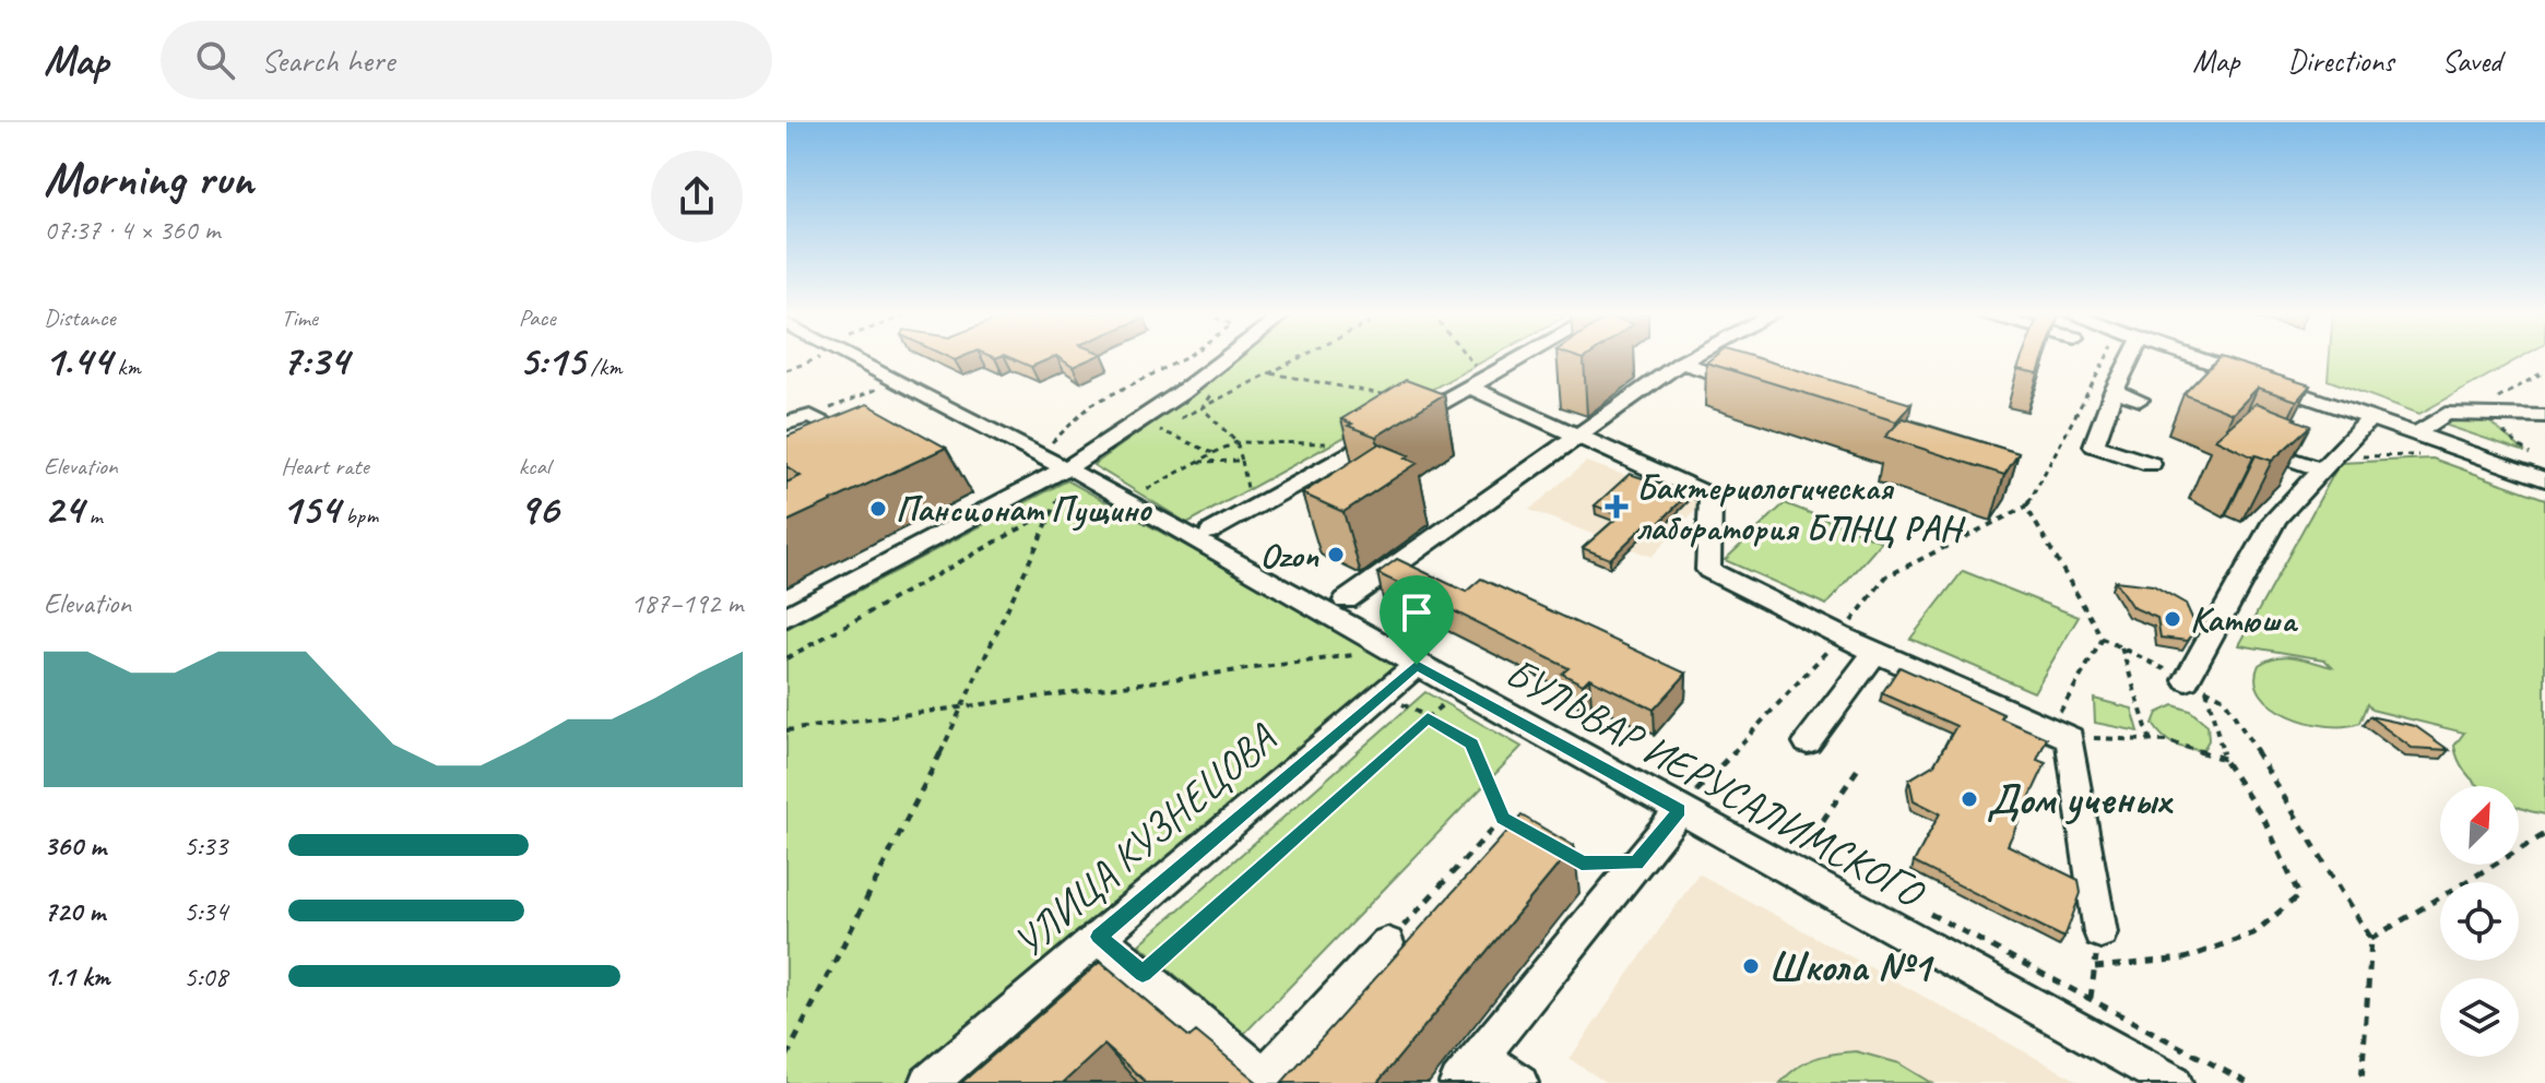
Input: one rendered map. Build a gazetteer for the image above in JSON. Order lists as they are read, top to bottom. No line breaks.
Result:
{"streets":{"street":["БУЛЬВАР ИЕРУСАЛИМСКОГО","УЛИЦА КУЗНЕЦОВА"]},"crossings":[["БУЛЬВАР ИЕРУСАЛИМСКОГО","УЛИЦА КУЗНЕЦОВА"]],"places":{"health":["Бактериологическая лаборатория БПНЦ РАН"],"other":["Пансионат Пущино","Ozon","Катюша","Дом ученых","Школа №1"]},"north":"top right","page":{"header":"Map","search":"Search here","nav":["Map","Directions","Saved"],"heading":["Morning run","07:37 · 4 × 360 m"],"stats":[["Distance","1.44 km"],["Time","7:34"],["Pace","5:15 /km"],["Elevation","24 m"],["Heart rate","154 bpm"],["kcal","96"]],"chart":["Elevation","187–192 m"],"list":[{"name":"360 m","note":"5:33"},{"name":"720 m","note":"5:34"},{"name":"1.1 km","note":"5:08"}]}}
